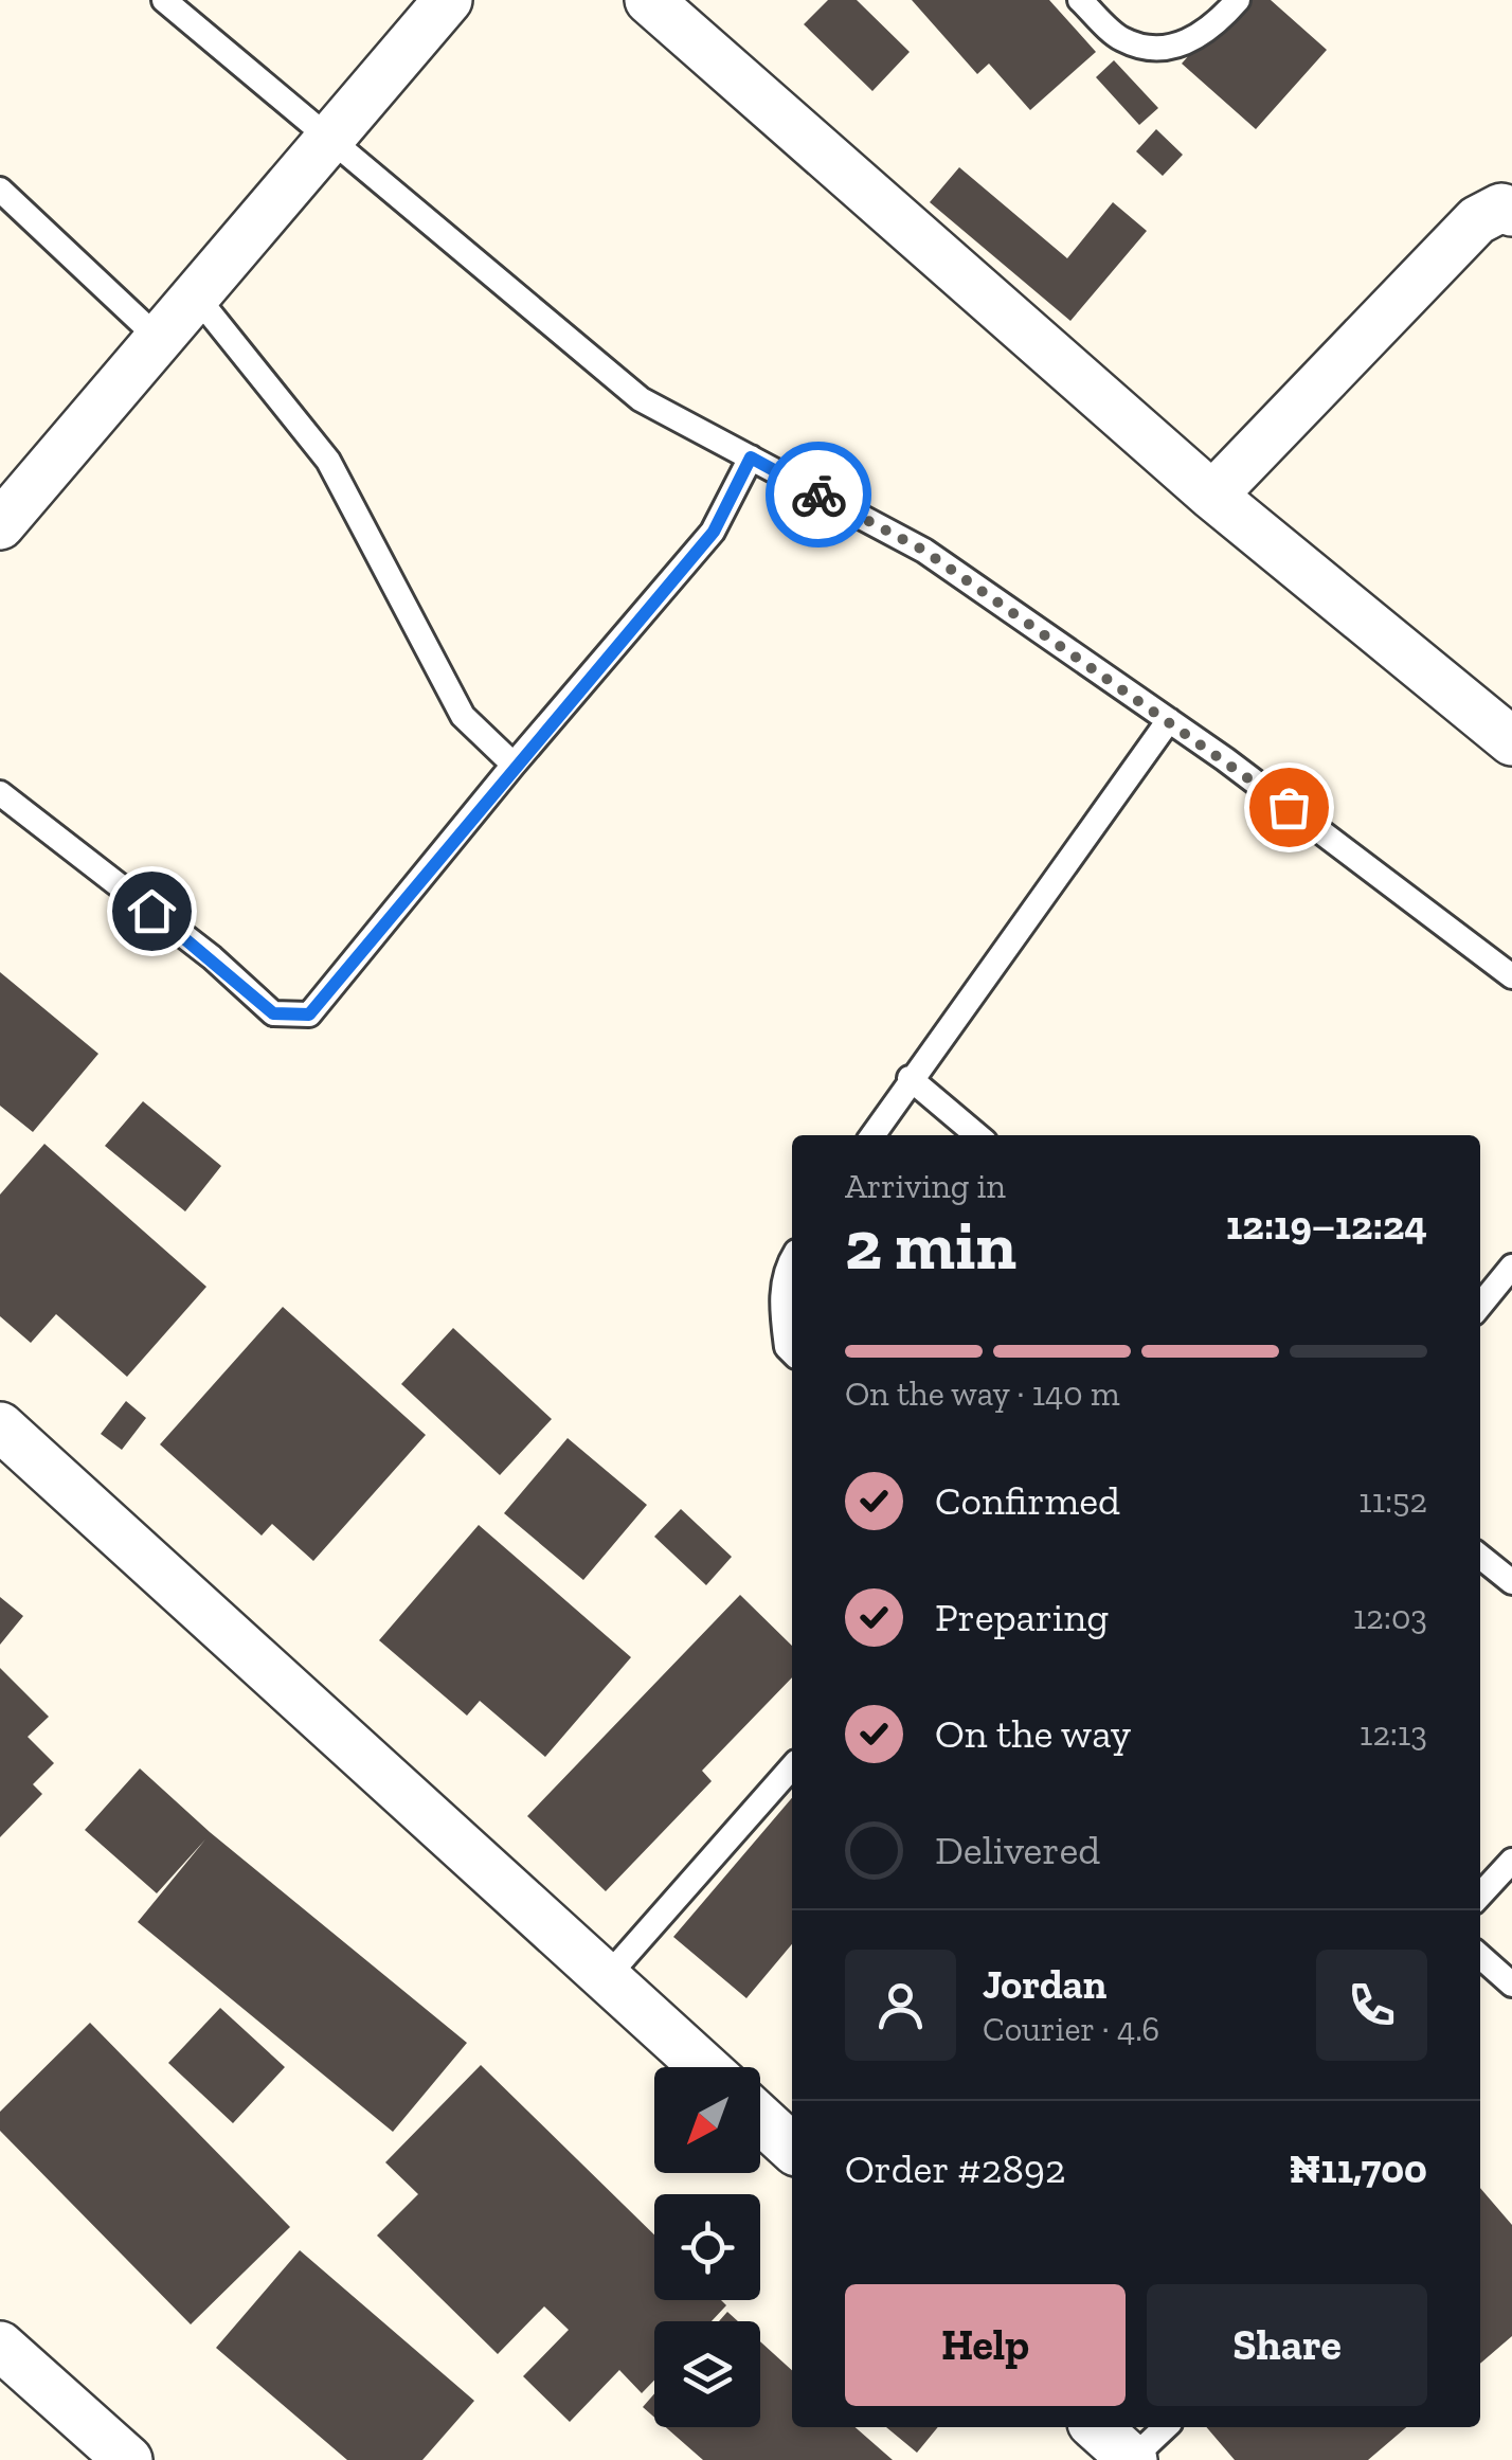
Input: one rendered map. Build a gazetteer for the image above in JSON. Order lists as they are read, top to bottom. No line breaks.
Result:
{"north":"bottom left","page":{"heading":["2 min","Arriving in","12:19–12:24"],"panel":["Jordan","Courier · 4.6","Order #2892","₦11,700"],"bar":"On the way · 140 m","list":[["Confirmed","11:52"],["Preparing","12:03"],["On the way","12:13"],"Delivered"],"buttons":["Help","Share"]}}
